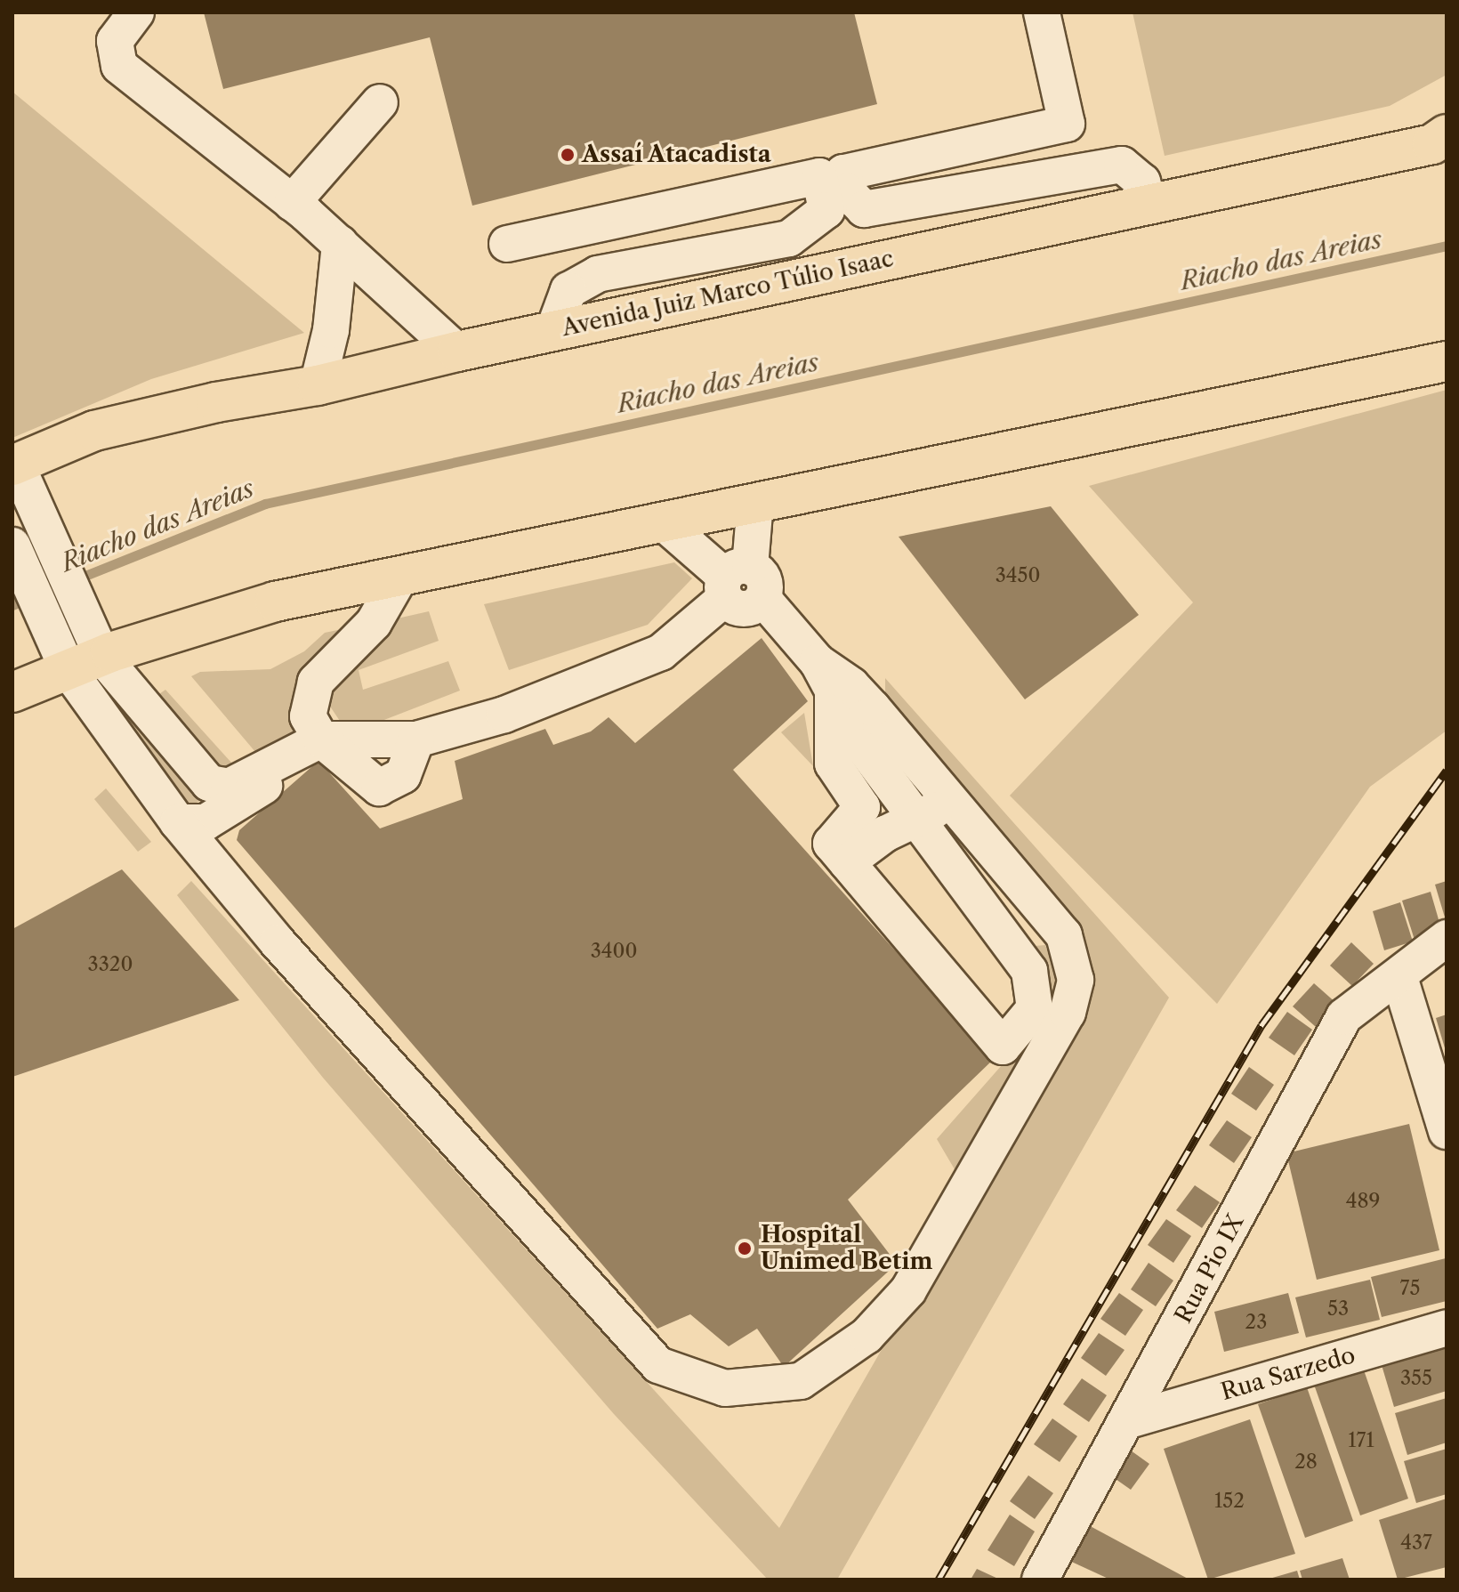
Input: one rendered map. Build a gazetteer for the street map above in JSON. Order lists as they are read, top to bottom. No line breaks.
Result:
{"streets":{"main road":["Avenida Juiz Marco Túlio Isaac"],"street":["Rua Pio IX","Rua Sarzedo"]},"crossings":[["Rua Pio IX","Rua Sarzedo"]],"water":["Riacho das Areias"],"places":["Assaí Atacadista","Hospital Unimed Betim"],"house_numbers":["3450","3400","3320","489","75","53","23","355","171","28","152","437"]}
